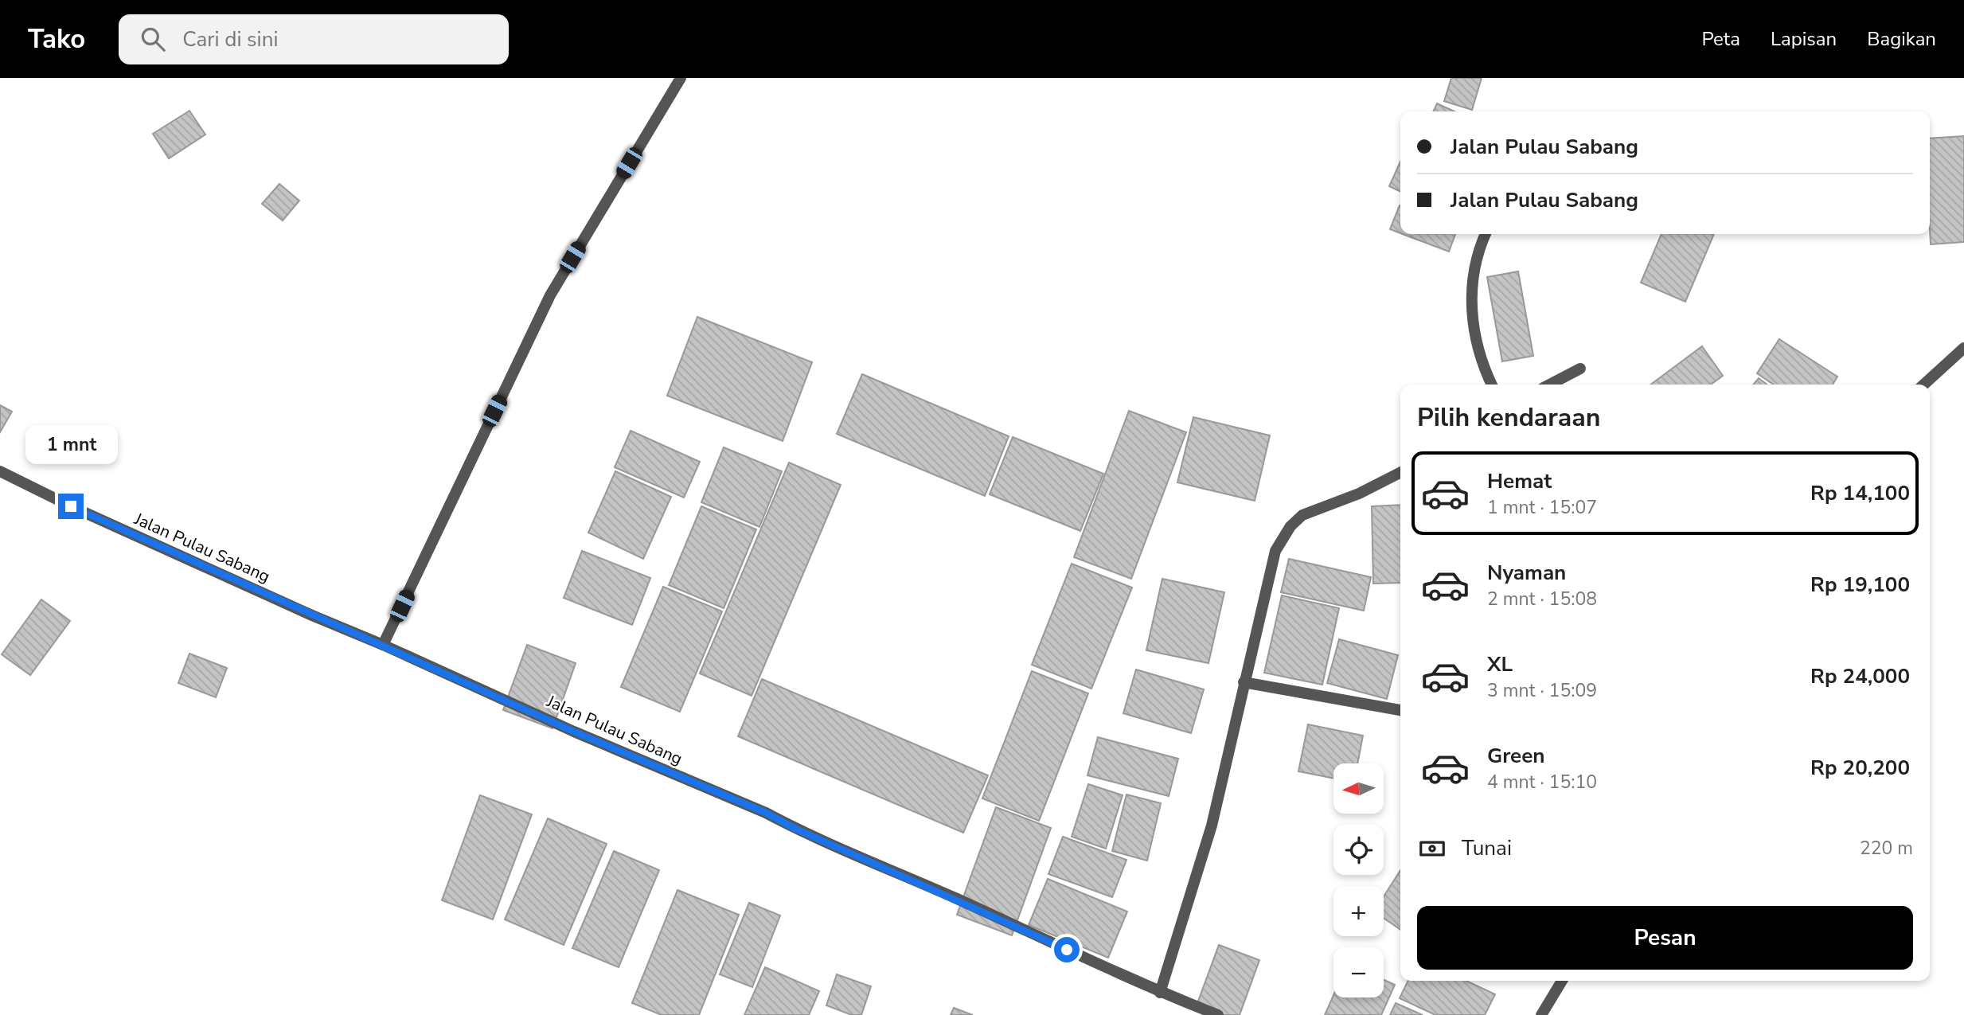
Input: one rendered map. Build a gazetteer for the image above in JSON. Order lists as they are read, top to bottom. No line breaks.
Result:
{"streets":{"street":["Jalan Pulau Sabang"]},"north":"left","page":{"header":"Tako","search":"Cari di sini","nav":["Peta","Lapisan","Bagikan"],"banner":["Jalan Pulau Sabang","Jalan Pulau Sabang"],"heading":"Pilih kendaraan","bubble":"1 mnt","list":[{"name":"Hemat","note":"1 mnt · 15:07","value":"Rp 14,100"},{"name":"Nyaman","note":"2 mnt · 15:08","value":"Rp 19,100"},{"name":"XL","note":"3 mnt · 15:09","value":"Rp 24,000"},{"name":"Green","note":"4 mnt · 15:10","value":"Rp 20,200"}],"map_buttons":["+","−"],"pay":["Tunai","220 m"],"buttons":"Pesan"}}
